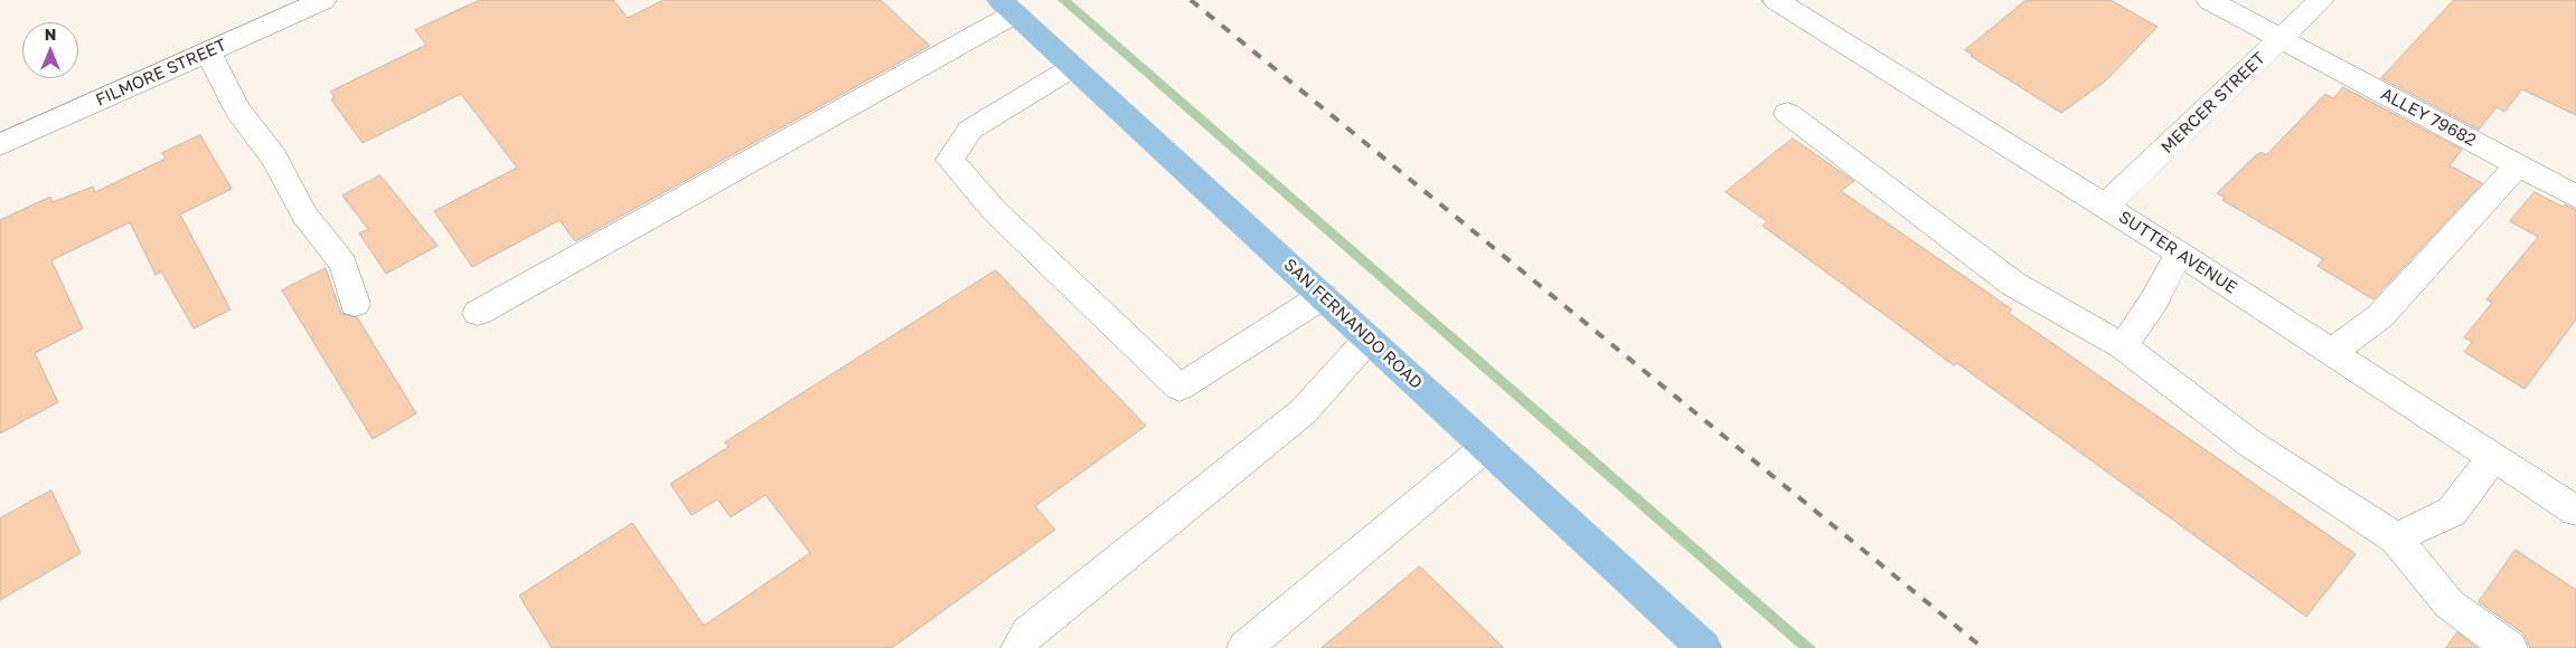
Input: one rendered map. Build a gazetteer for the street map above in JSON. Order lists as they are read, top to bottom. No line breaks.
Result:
{"streets":{"main road":["SAN FERNANDO ROAD"],"street":["FILMORE STREET","MERCER STREET","ALLEY 79682","SUTTER AVENUE"]},"crossings":[["MERCER STREET","ALLEY 79682"],["MERCER STREET","SUTTER AVENUE"]],"north":"top"}
